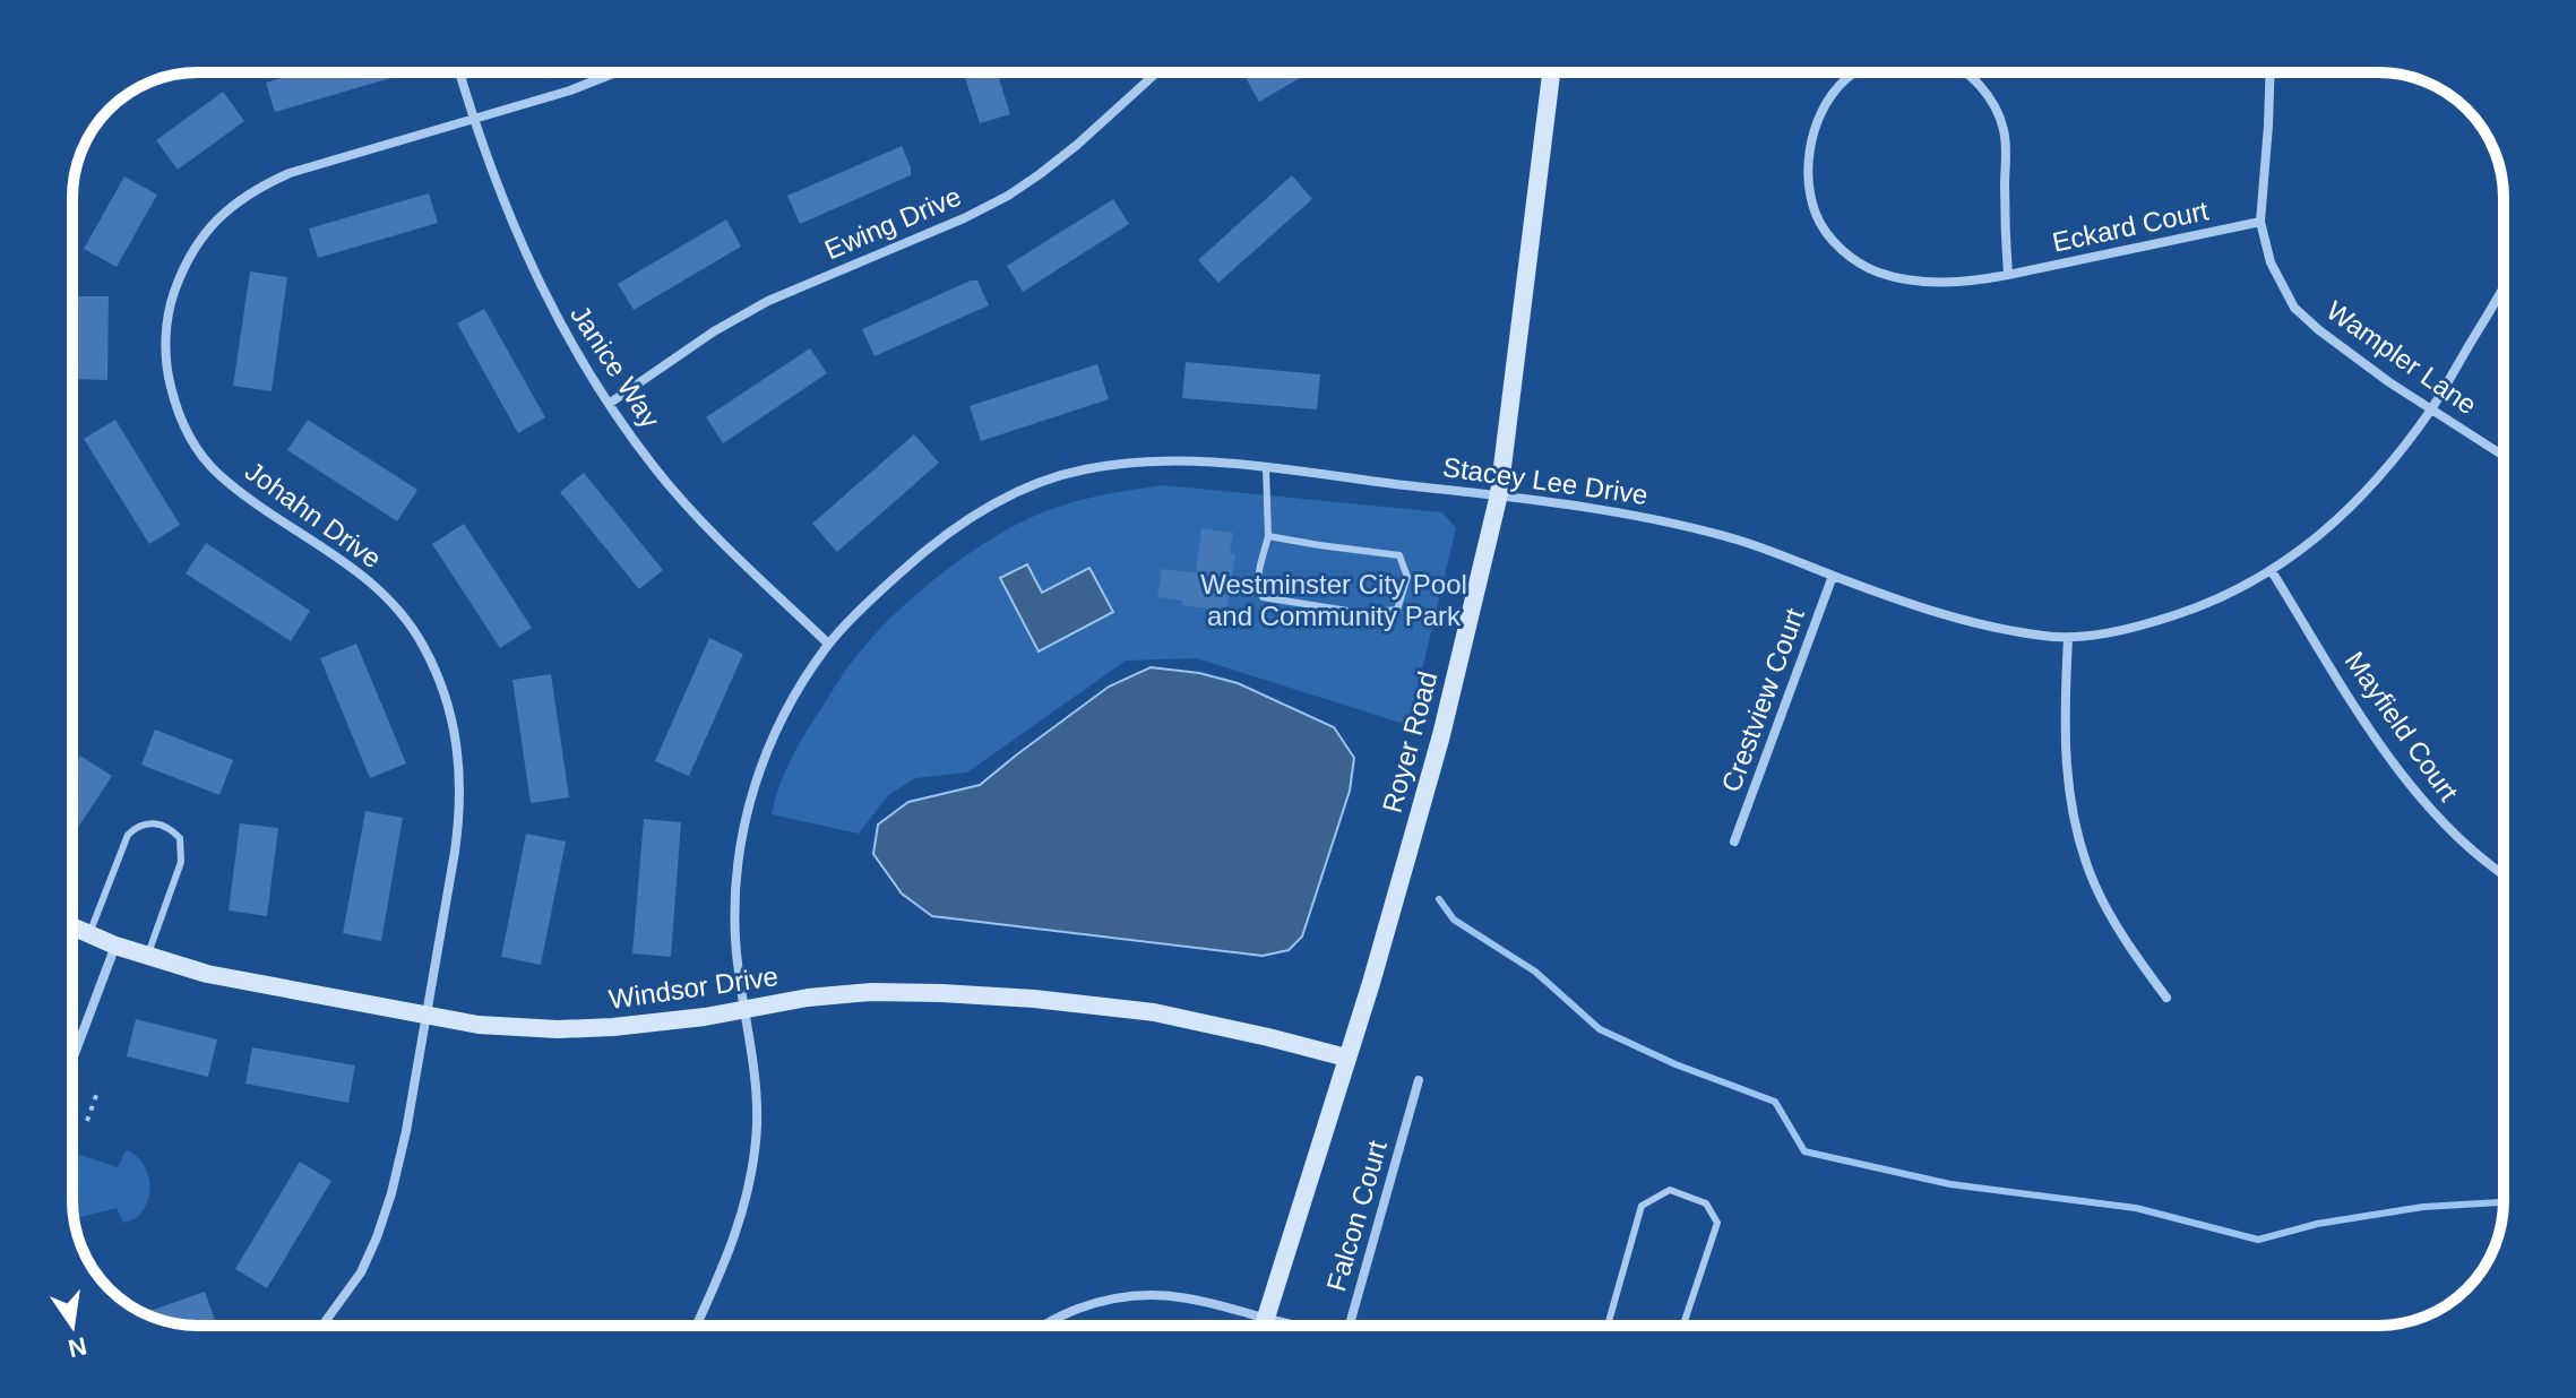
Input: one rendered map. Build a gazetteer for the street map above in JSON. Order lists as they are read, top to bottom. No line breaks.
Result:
{"streets":{"street":["Ewing Drive","Eckard Court","Wampler Lane","Janice Way","Stacey Lee Drive","Johahn Drive","Crestview Court","Mayfield Court","Royer Road","Windsor Drive","Falcon Court"]},"crossings":[["Ewing Drive","Janice Way"],["Eckard Court","Wampler Lane"],["Wampler Lane","Stacey Lee Drive"],["Janice Way","Stacey Lee Drive"],["Janice Way","Johahn Drive"],["Stacey Lee Drive","Crestview Court"],["Stacey Lee Drive","Mayfield Court"],["Stacey Lee Drive","Royer Road"],["Stacey Lee Drive","Windsor Drive"],["Johahn Drive","Windsor Drive"],["Royer Road","Windsor Drive"],["Royer Road","Falcon Court"]],"parks":["Westminster City Pool and Community Park"],"north":"bottom"}
